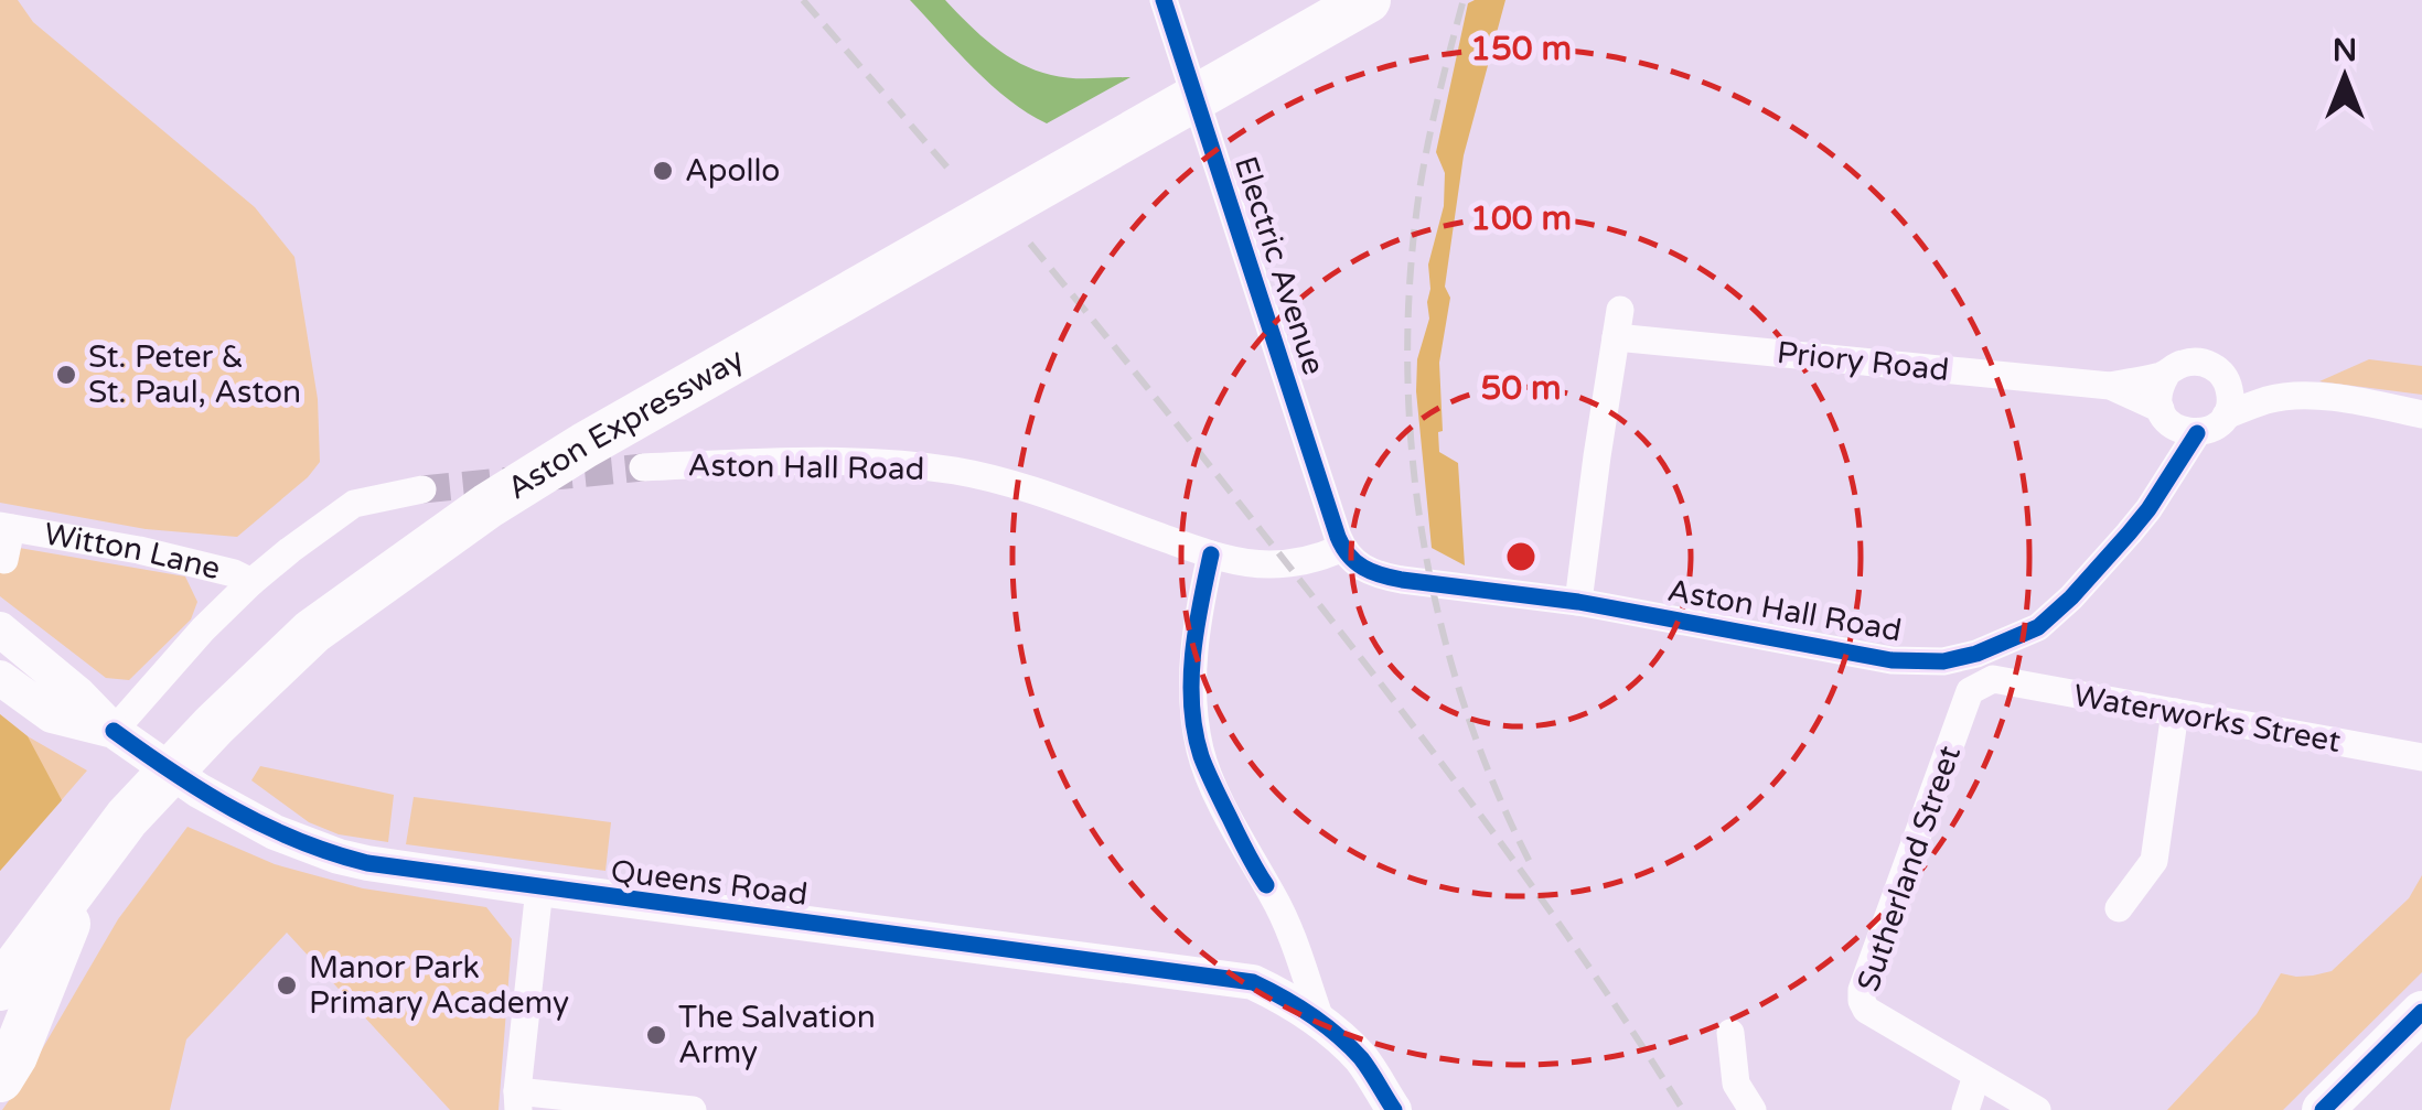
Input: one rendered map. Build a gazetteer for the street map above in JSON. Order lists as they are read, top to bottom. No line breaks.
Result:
{"streets":{"highway":["Aston Expressway"],"main road":["Queens Road"],"street":["Electric Avenue","Priory Road","Aston Hall Road","Witton Lane","Waterworks Street","Sutherland Street"]},"crossings":[["Electric Avenue","Aston Hall Road"],["Priory Road","Aston Hall Road"],["Waterworks Street","Sutherland Street"]],"places":["Apollo","St. Peter & St. Paul, Aston","Manor Park Primary Academy","The Salvation Army"],"north":"top","rings":["150 m","100 m","50 m"]}
